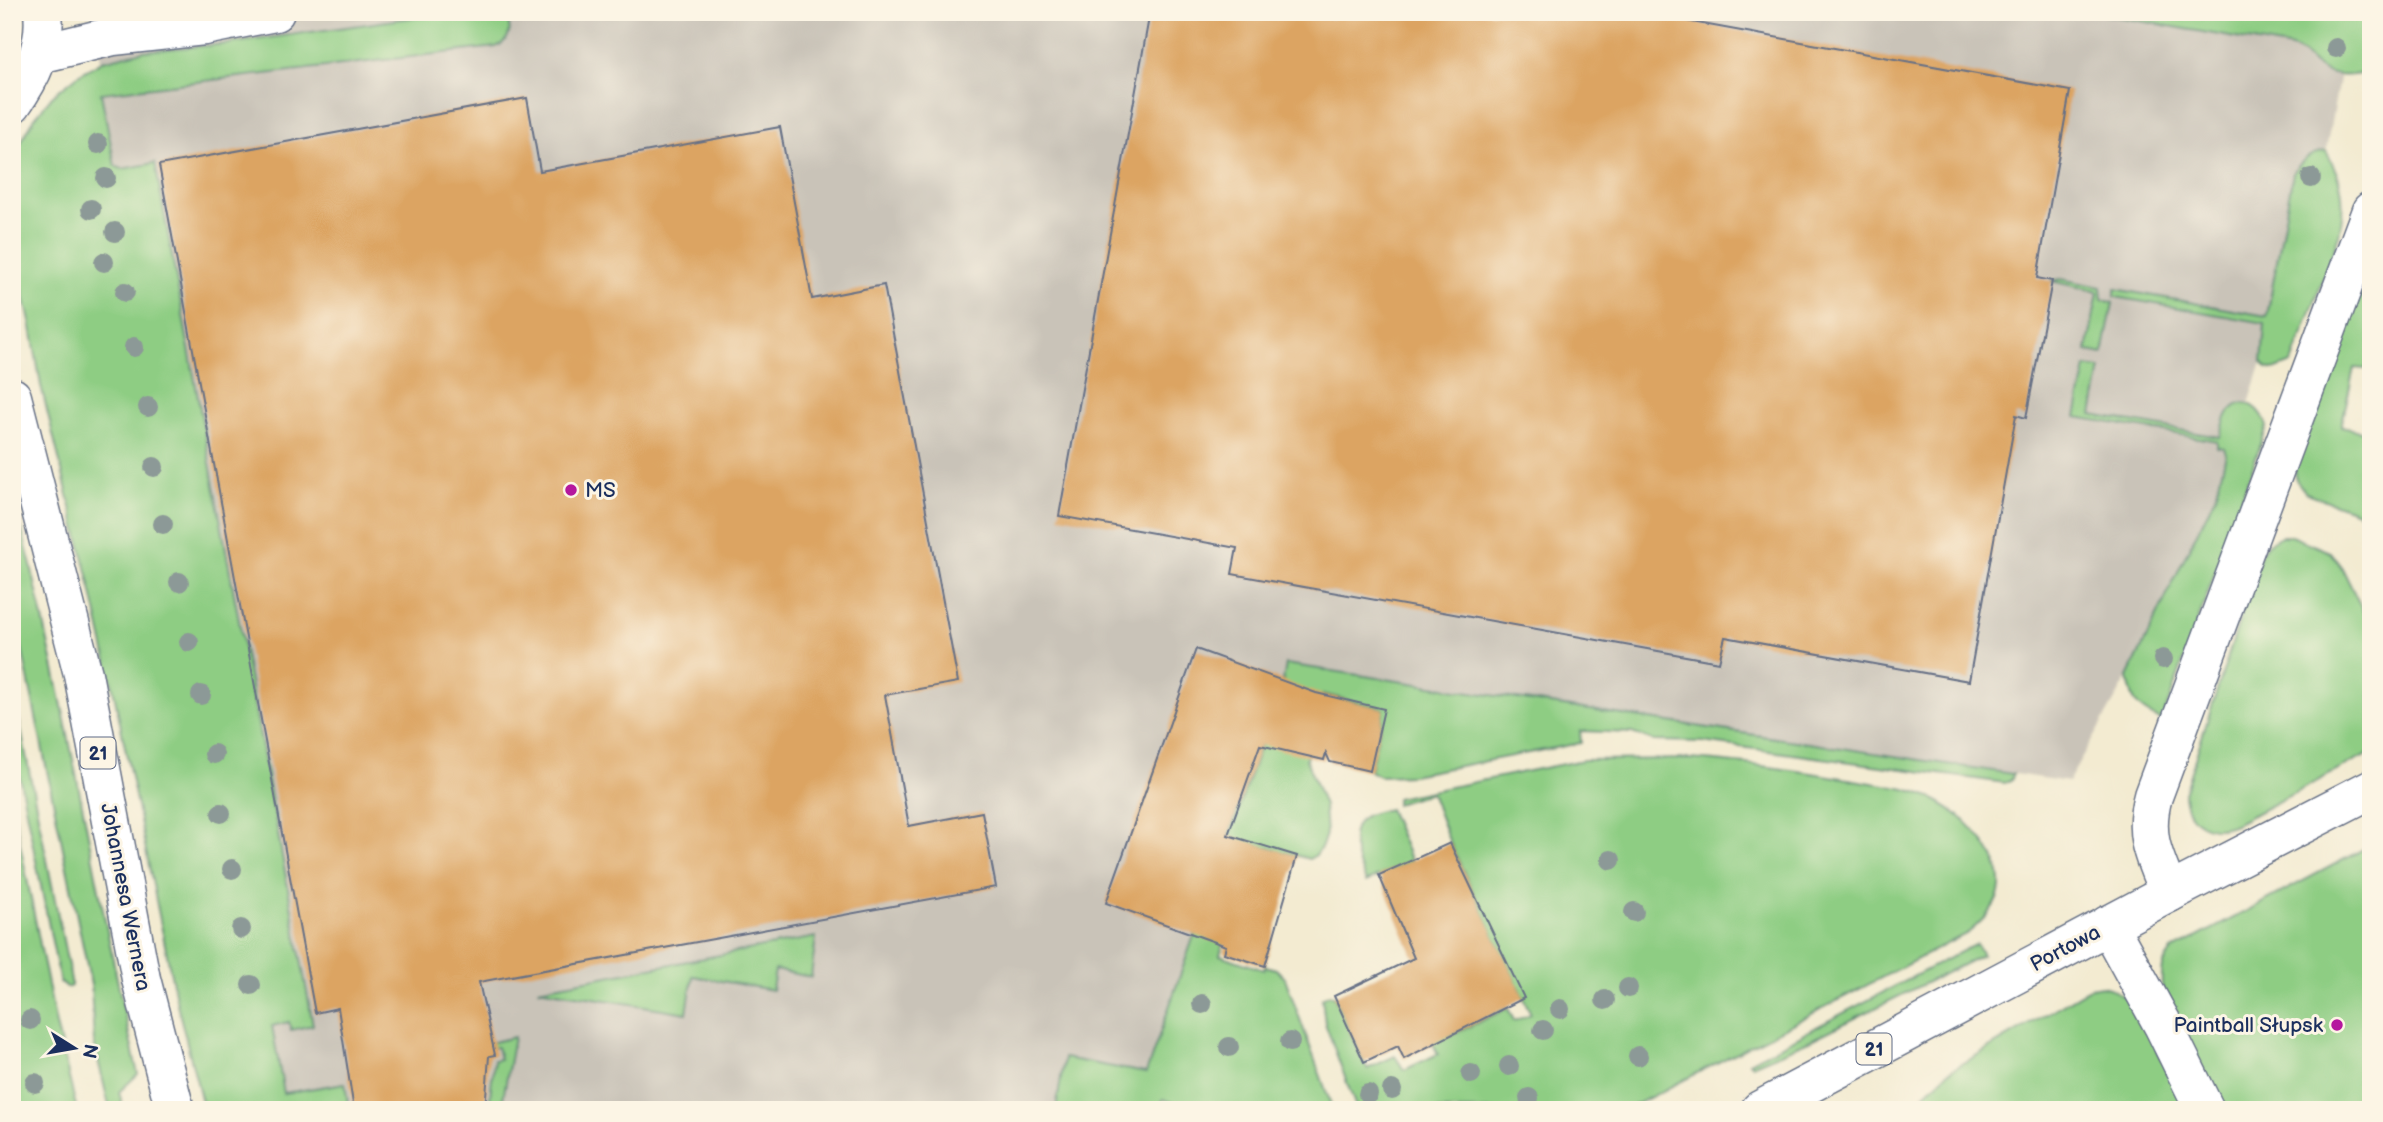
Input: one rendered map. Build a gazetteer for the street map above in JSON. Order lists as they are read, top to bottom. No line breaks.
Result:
{"streets":{"main road":["21","Johannesa Wernera","Portowa"]},"places":["MS","Paintball Słupsk"],"north":"right"}
